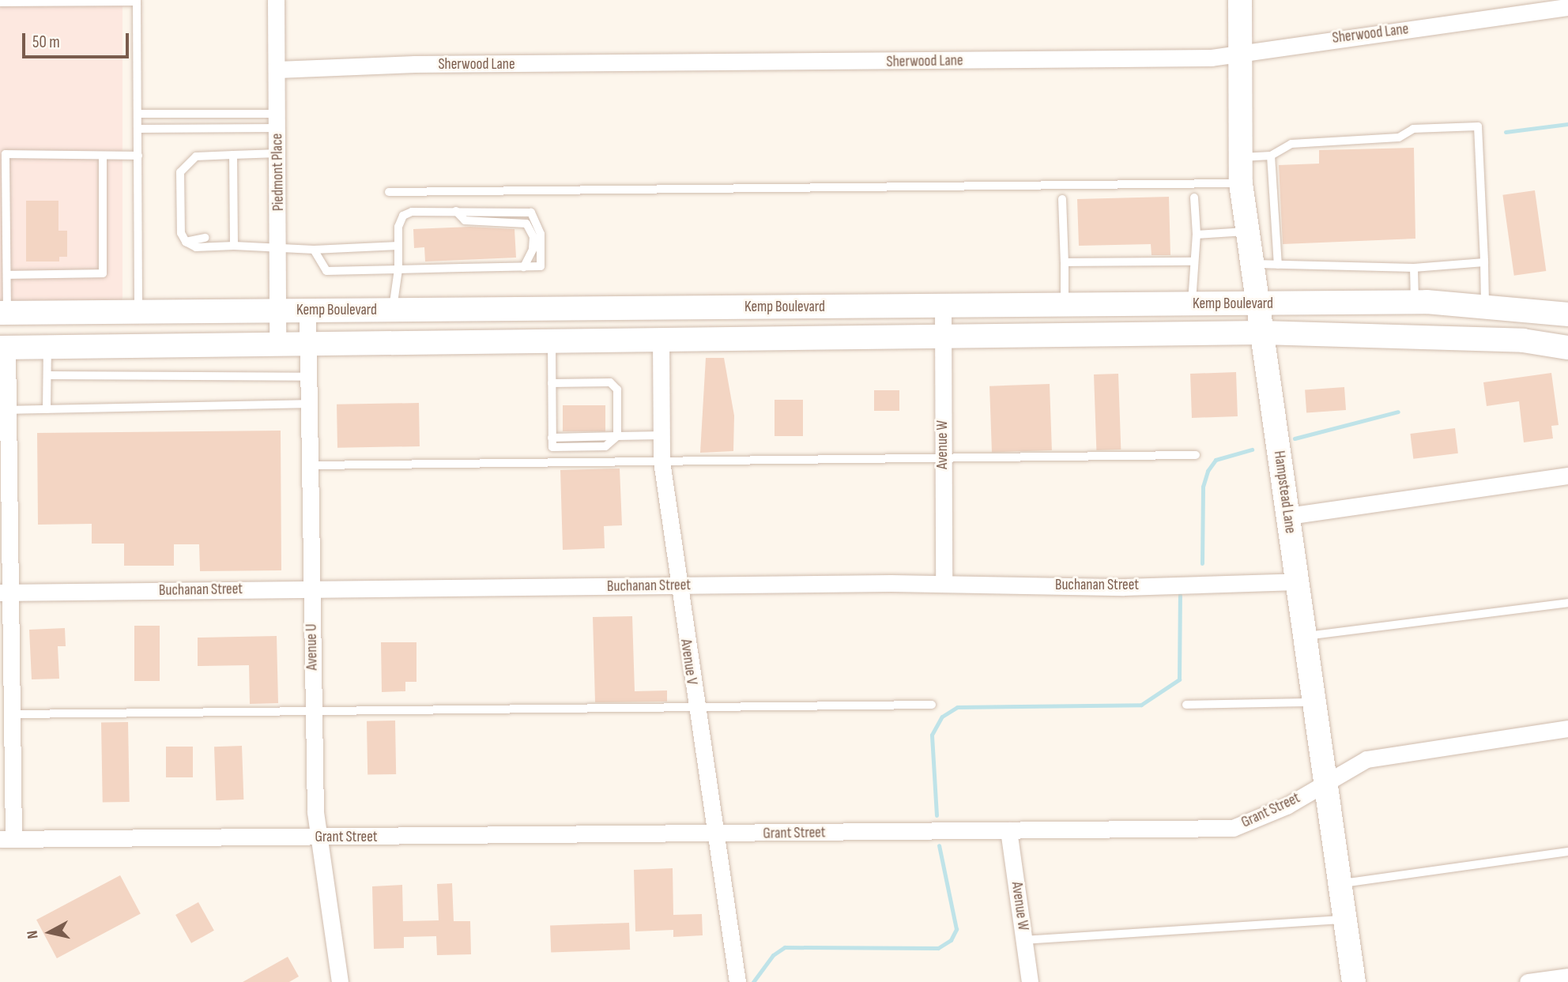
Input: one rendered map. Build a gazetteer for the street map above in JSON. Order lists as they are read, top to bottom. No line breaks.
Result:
{"streets":{"main road":["Kemp Boulevard","Hampstead Lane"],"street":["Sherwood Lane","Piedmont Place","Avenue W","Buchanan Street","Avenue U","Avenue V","Grant Street"]},"crossings":[["Sherwood Lane","Piedmont Place"],["Sherwood Lane","Hampstead Lane"],["Piedmont Place","Kemp Boulevard"],["Kemp Boulevard","Avenue W"],["Kemp Boulevard","Hampstead Lane"],["Kemp Boulevard","Avenue U"],["Kemp Boulevard","Avenue V"],["Avenue W","Buchanan Street"],["Avenue W","Grant Street"],["Hampstead Lane","Buchanan Street"],["Hampstead Lane","Grant Street"],["Buchanan Street","Avenue U"],["Buchanan Street","Avenue V"],["Avenue U","Grant Street"],["Avenue V","Grant Street"]],"scale_bar":"50 m","north":"left"}
